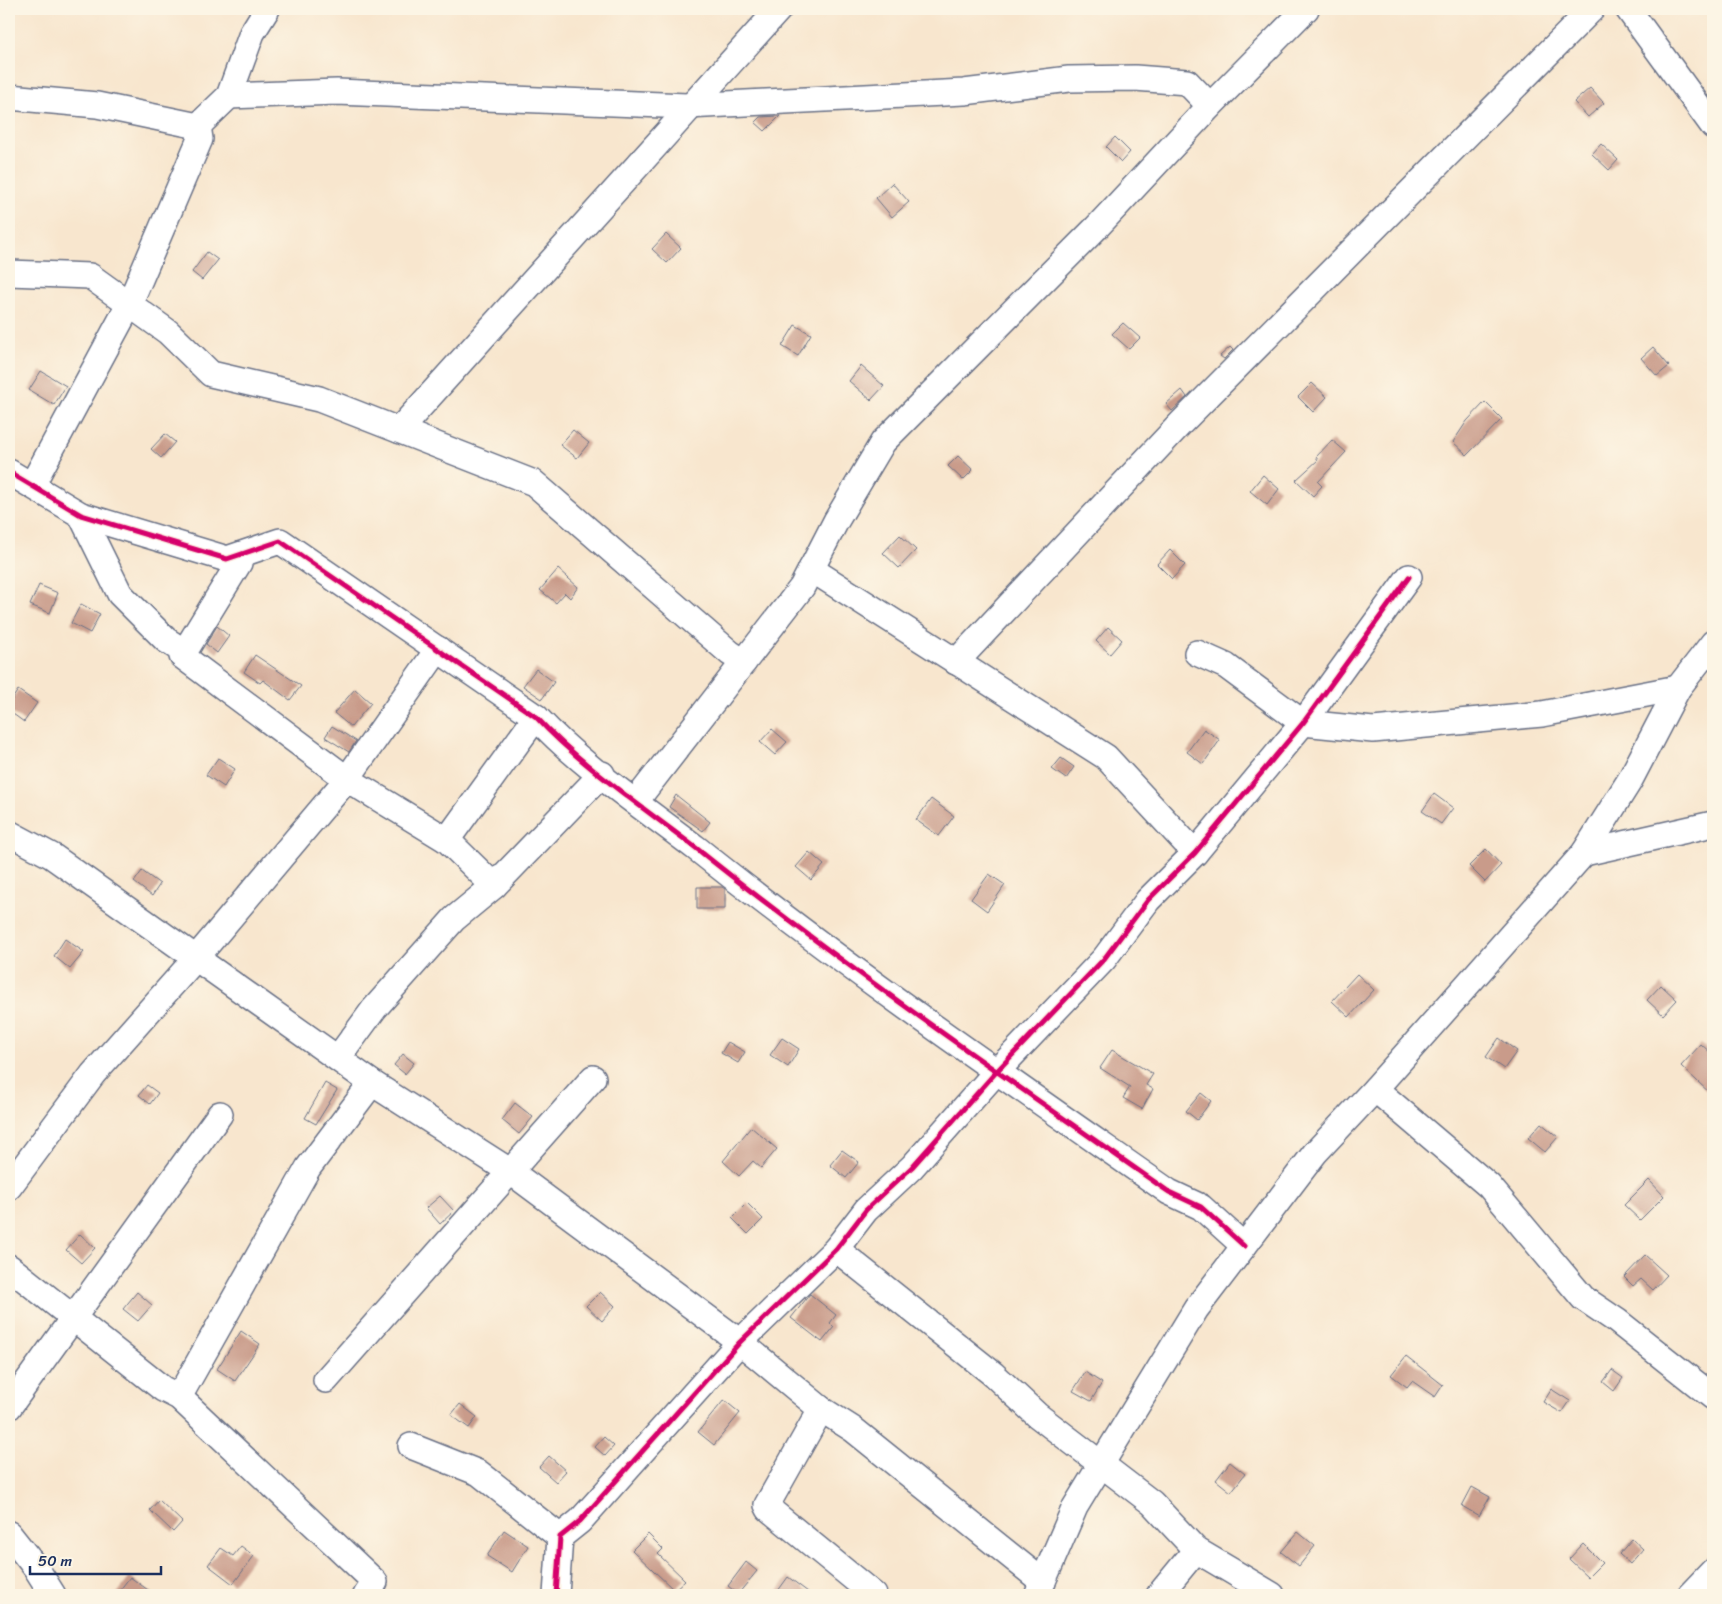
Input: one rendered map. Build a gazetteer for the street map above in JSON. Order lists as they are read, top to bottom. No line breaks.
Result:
{"scale_bar":"50 m"}
